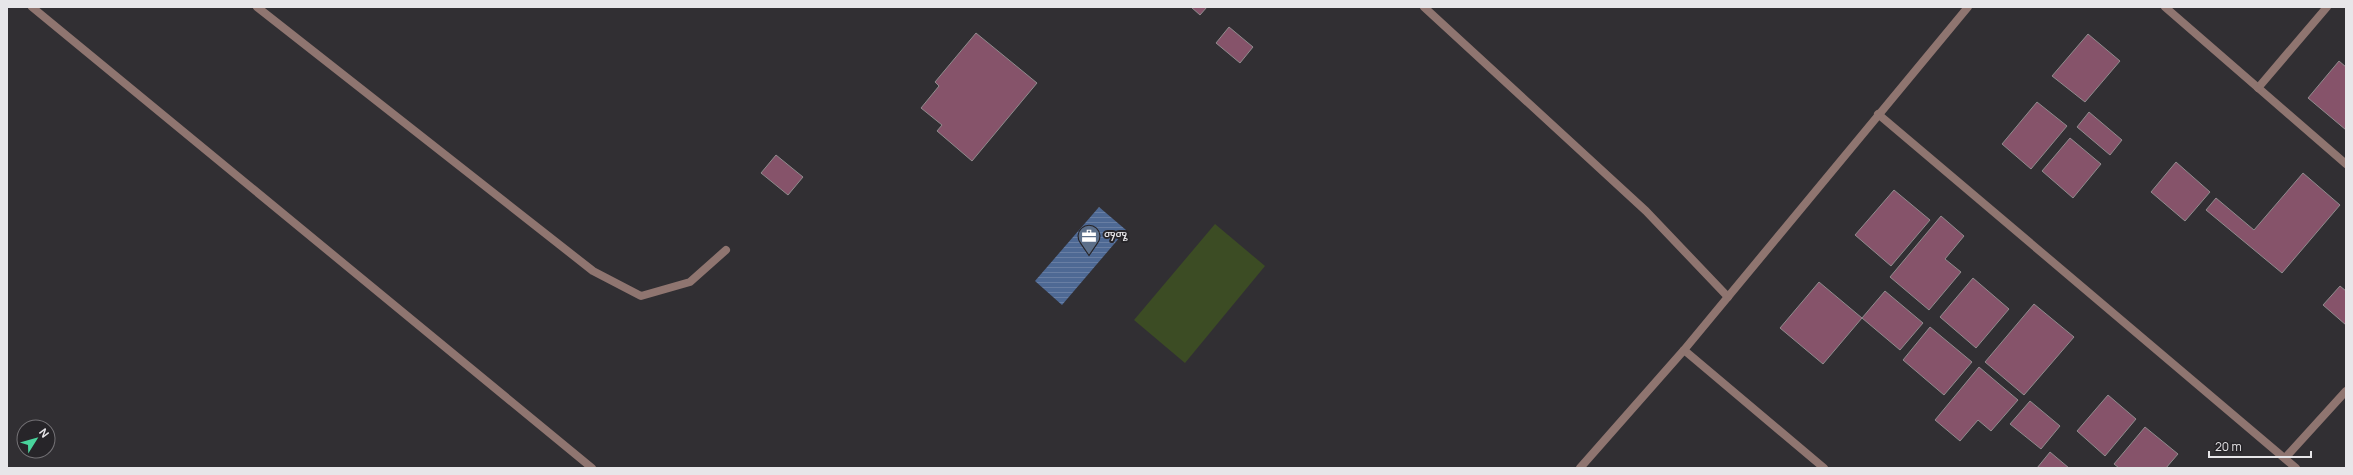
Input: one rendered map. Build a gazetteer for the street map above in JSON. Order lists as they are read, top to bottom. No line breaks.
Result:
{"places":{"office":["ማሜ"]},"scale_bar":"20 m","north":"top right"}
